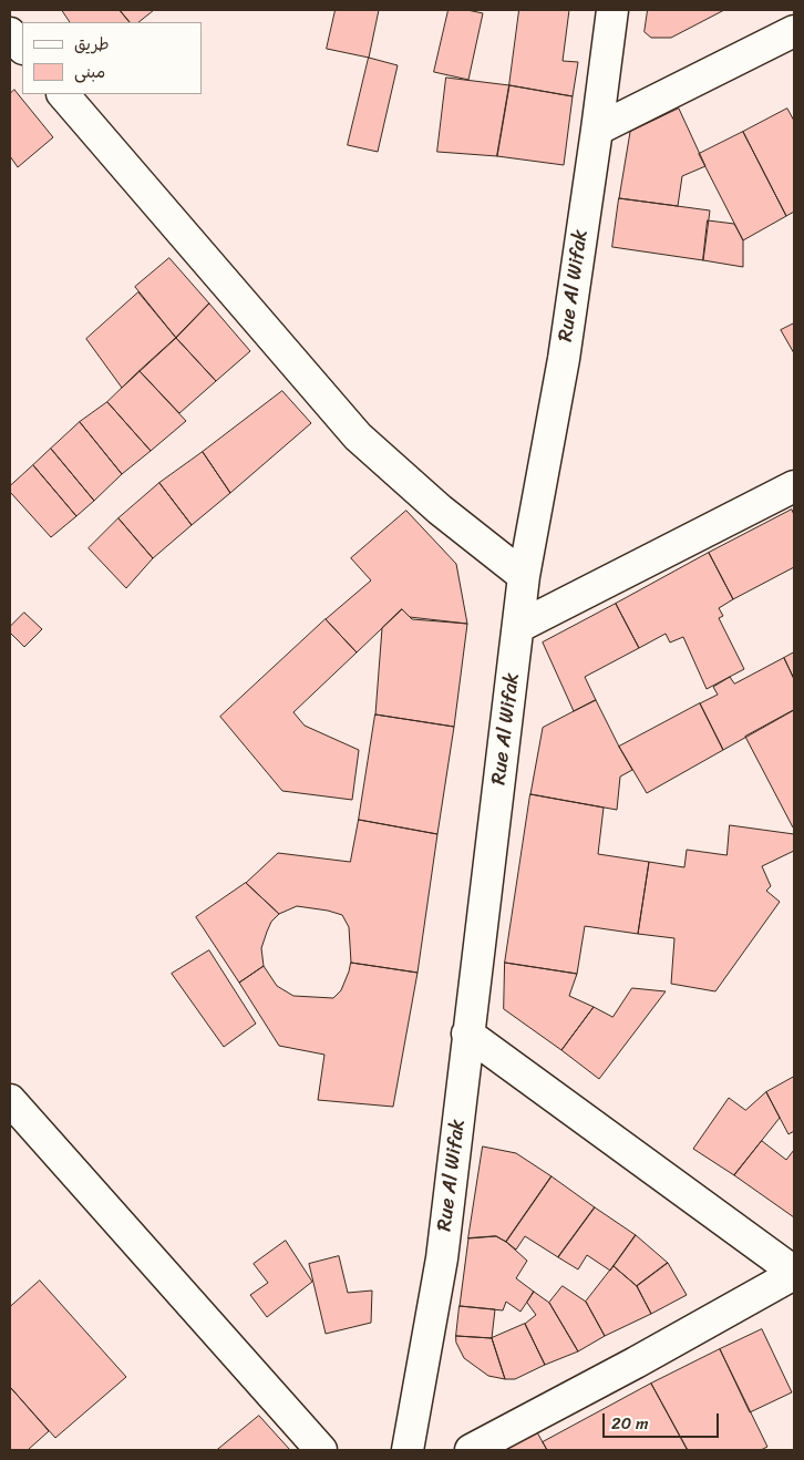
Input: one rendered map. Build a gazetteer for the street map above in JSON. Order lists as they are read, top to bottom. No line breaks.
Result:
{"streets":{"street":["Rue Al Wifak"]},"legend":["طريق","مبنى"],"scale_bar":"20 m"}
